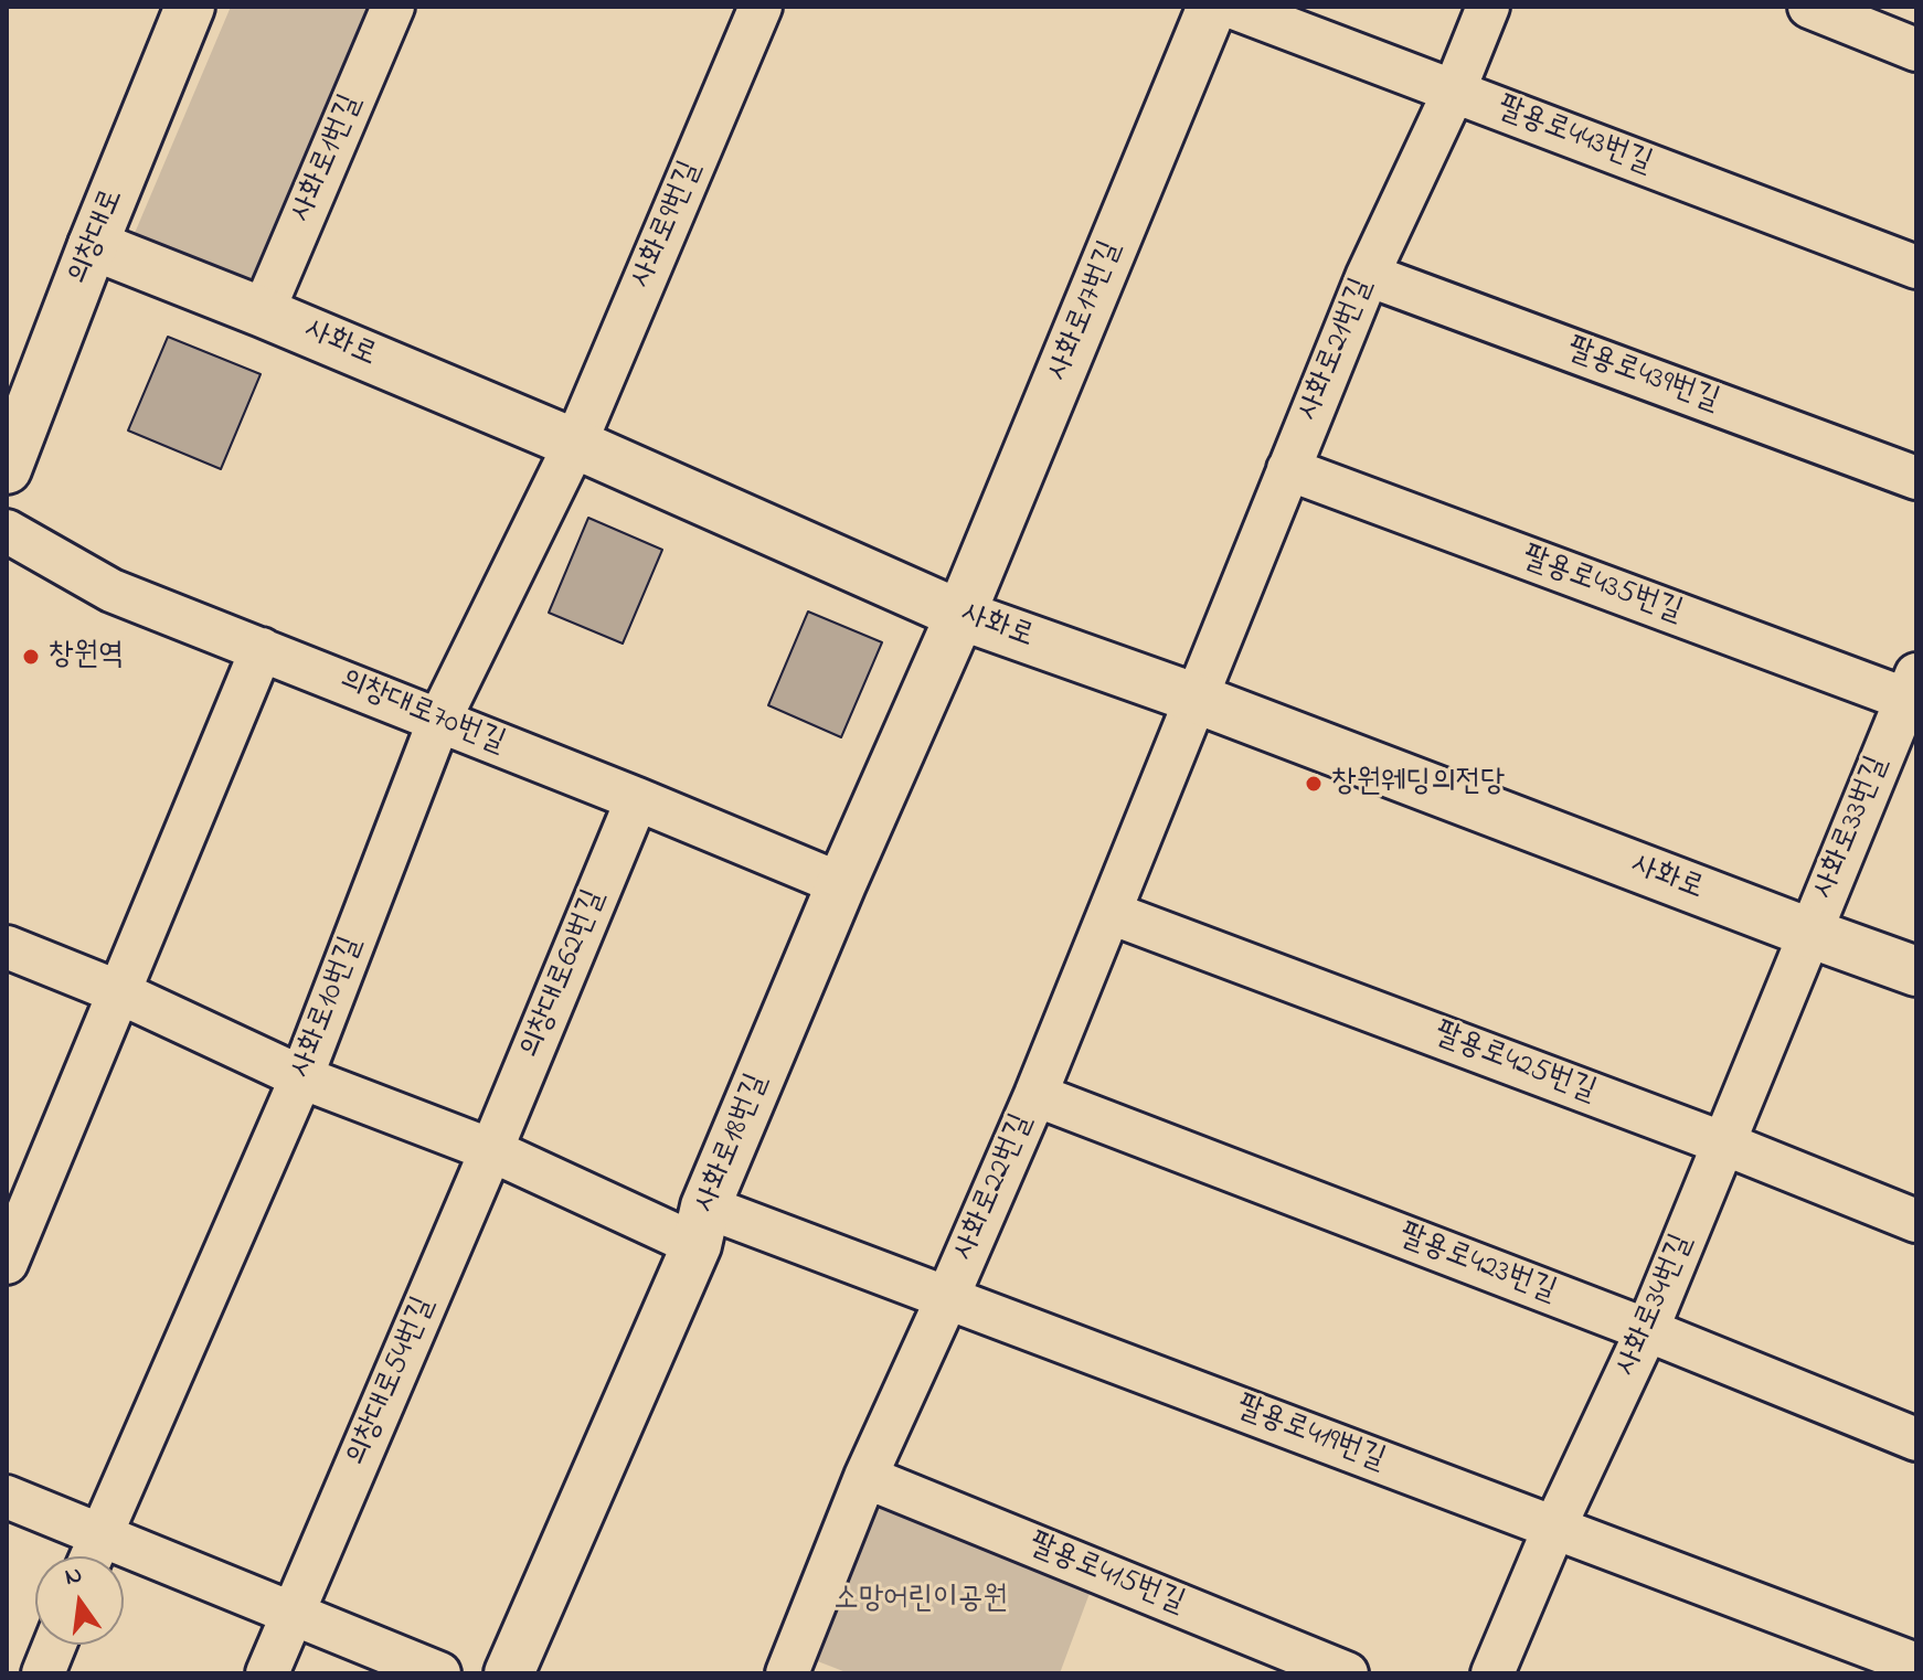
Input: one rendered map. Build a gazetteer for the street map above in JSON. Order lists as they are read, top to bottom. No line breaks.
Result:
{"streets":{"main road":["의창대로","사화로17번길","사화로","사화로18번길"],"street":["팔용로443번길","사화로1번길","사화로9번길","사화로21번길","팔용로439번길","팔용로435번길","의창대로70번길","사화로33번길","의창대로62번길","사화로10번길","팔용로425번길","사화로22번길","팔용로423번길","사화로34번길","의창대로54번길","팔용로419번길","팔용로415번길"]},"crossings":[["팔용로443번길","사화로21번길"],["사화로1번길","사화로"],["사화로9번길","사화로"],["사화로9번길","사화로10번길"],["의창대로","사화로"],["사화로17번길","사화로"],["사화로17번길","사화로18번길"],["사화로","사화로21번길"],["사화로","사화로33번길"],["사화로","사화로10번길"],["사화로","사화로18번길"],["사화로","사화로22번길"],["사화로","사화로34번길"],["사화로21번길","팔용로439번길"],["사화로21번길","팔용로435번길"],["사화로21번길","사화로22번길"],["팔용로435번길","사화로33번길"],["의창대로70번길","의창대로62번길"],["의창대로70번길","사화로10번길"],["의창대로70번길","사화로18번길"],["사화로33번길","사화로34번길"],["의창대로62번길","의창대로54번길"],["팔용로425번길","사화로22번길"],["팔용로425번길","사화로34번길"],["사화로18번길","팔용로419번길"],["사화로22번길","팔용로423번길"],["사화로22번길","팔용로419번길"],["사화로22번길","팔용로415번길"],["팔용로423번길","사화로34번길"],["사화로34번길","팔용로419번길"]],"parks":["소망어린이공원"],"places":["창원역","창원웨딩의전당"],"north":"top"}
